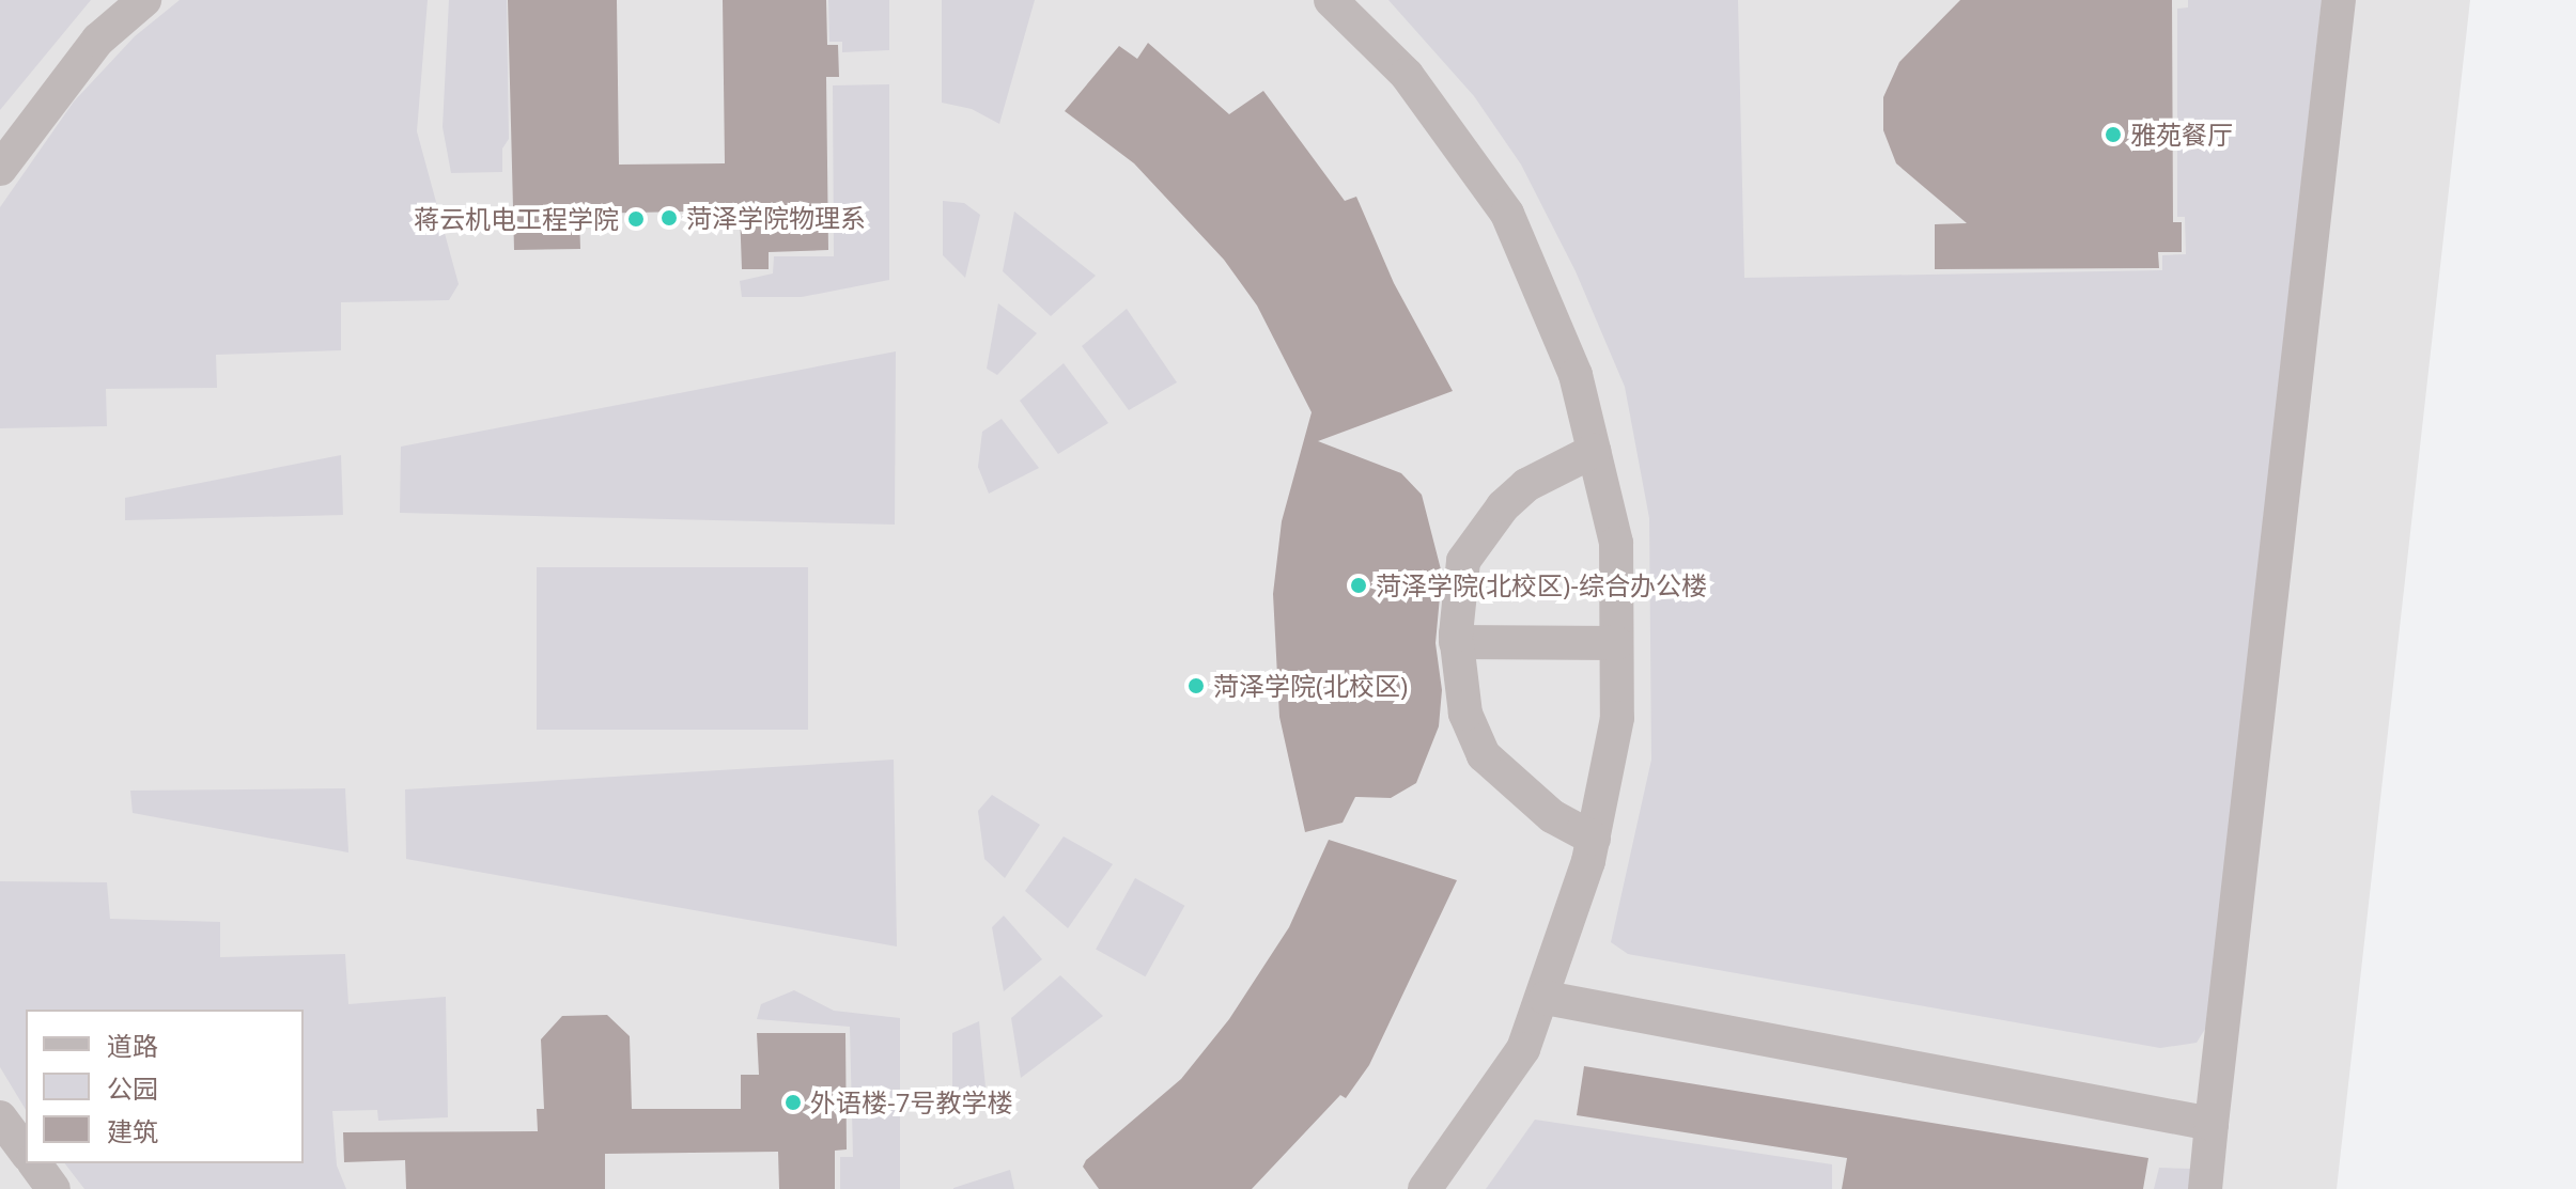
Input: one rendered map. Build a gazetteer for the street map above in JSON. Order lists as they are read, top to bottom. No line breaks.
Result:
{"places":["雅苑餐厅","菏泽学院物理系","蒋云机电工程学院","菏泽学院(北校区)-综合办公楼","菏泽学院(北校区)","外语楼-7号教学楼"],"legend":["道路","公园","建筑"]}
